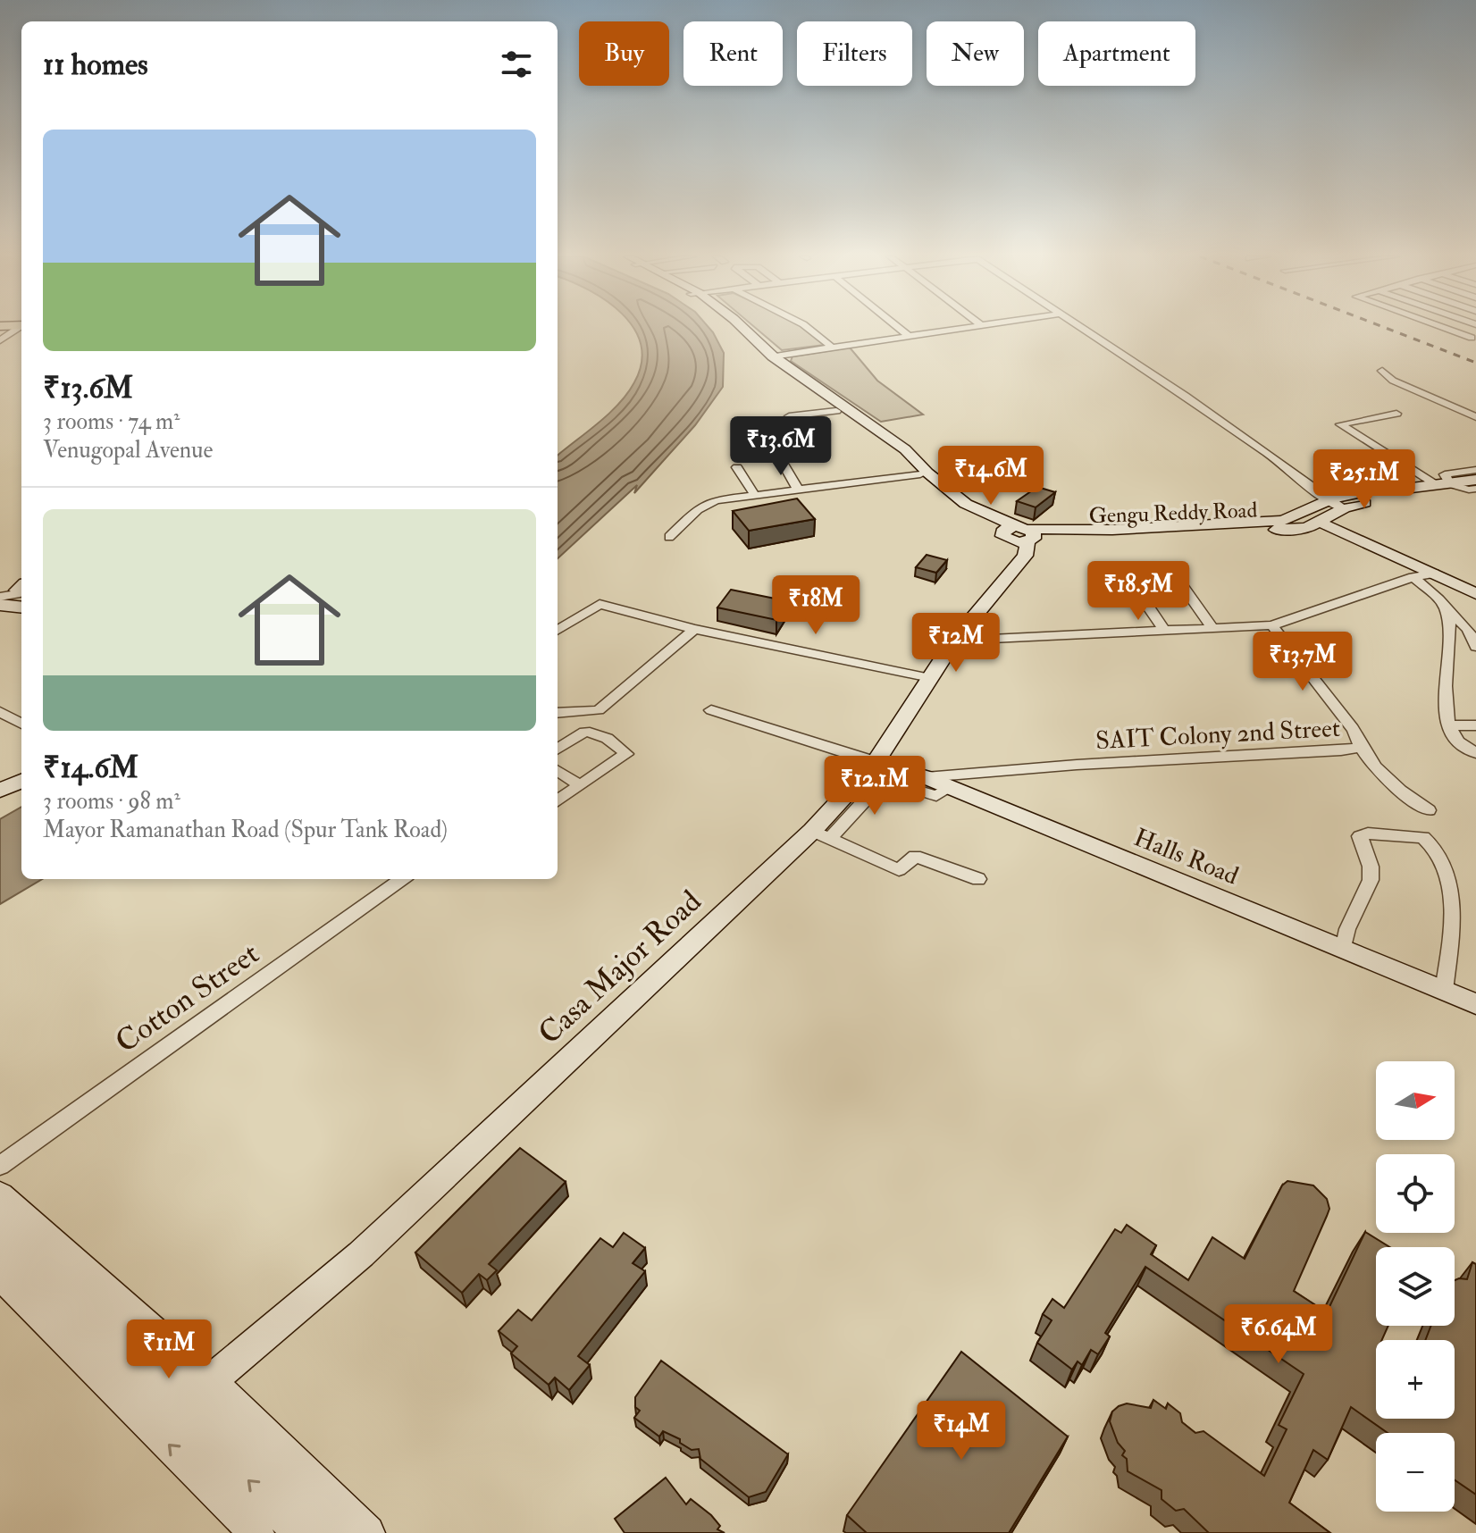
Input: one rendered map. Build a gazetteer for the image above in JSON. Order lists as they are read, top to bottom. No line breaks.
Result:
{"streets":{"main road":["Gengu Reddy Road","Halls Road","Casa Major Road"],"street":["SAIT Colony 2nd Street","Cotton Street"]},"crossings":[["Gengu Reddy Road","Casa Major Road"],["SAIT Colony 2nd Street","Halls Road"],["Halls Road","Casa Major Road"]],"north":"right","page":{"chip":["Buy","Rent","Filters","New","Apartment"],"heading":"11 homes","list":[{"name":"₹13.6M","note":"3 rooms · 74 m² · Venugopal Avenue"},{"name":"₹14.6M","note":"3 rooms · 98 m² · Mayor Ramanathan Road (Spur Tank Road)"}],"price":["₹13.6M","₹14.6M","₹25.1M","₹18.5M","₹18M","₹12M","₹13.7M","₹12.1M","₹6.64M","₹11M","₹14M"],"map_buttons":["+","−"]}}
